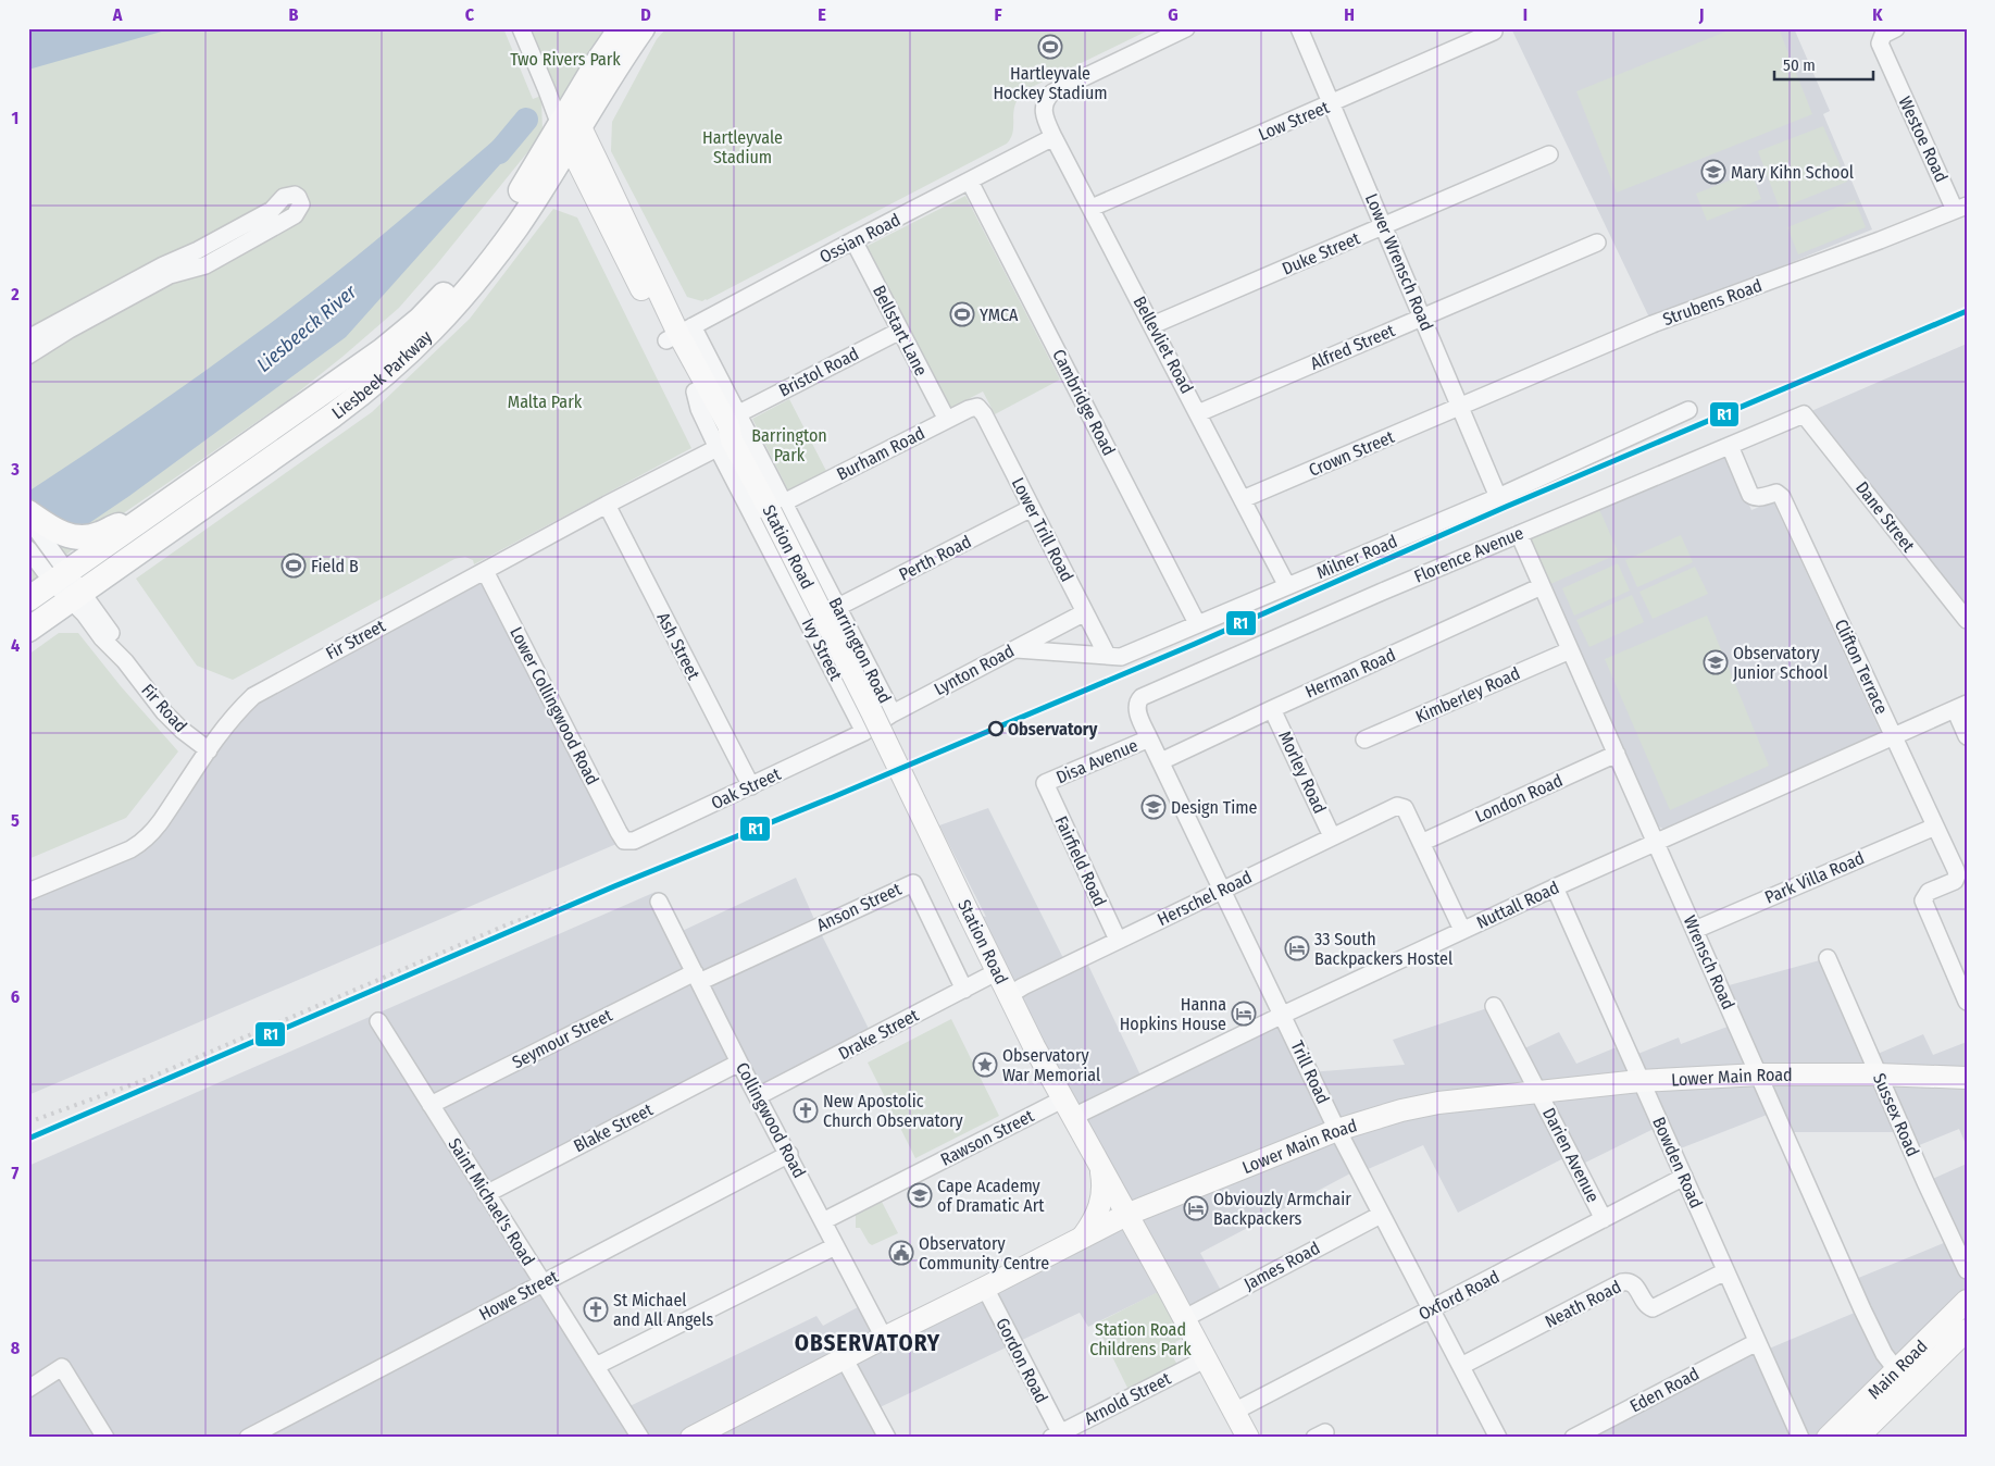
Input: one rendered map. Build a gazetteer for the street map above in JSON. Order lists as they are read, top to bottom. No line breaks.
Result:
{"streets":{"main road":["Liesbeek Parkway","Station Road","Lower Main Road","Main Road"],"street":["Low Street","Westoe Road","Ossian Road","Duke Street","Lower Wrensch Road","Strubens Road","Bellstart Lane","Bellevliet Road","Alfred Street","Bristol Road","Cambridge Road","Burham Road","Crown Street","Dane Street","Lower Trill Road","Florence Avenue","Milner Road","Perth Road","Fir Street","Ash Street","Ivy Street","Barrington Road","Clifton Terrace","Lynton Road","Herman Road","Kimberley Road","Lower Collingwood Road","Fir Road","Disa Avenue","Morley Road","Oak Street","London Road","Fairfield Road","Park Villa Road","Herschel Road","Nuttall Road","Anson Street","Wrensch Road","Drake Street","Seymour Street","Trill Road","Sussex Road","Collingwood Road","Blake Street","Rawson Street","Darien Avenue","Bowden Road","Saint Michael's Road","James Road","Howe Street","Oxford Road","Neath Road","Gordon Road","Eden Road","Arnold Street"]},"crossings":[["Low Street","Lower Wrensch Road"],["Low Street","Bellevliet Road"],["Westoe Road","Strubens Road"],["Ossian Road","Bellstart Lane"],["Ossian Road","Bellevliet Road"],["Ossian Road","Cambridge Road"],["Ossian Road","Station Road"],["Ossian Road","Barrington Road"],["Duke Street","Lower Wrensch Road"],["Duke Street","Bellevliet Road"],["Lower Wrensch Road","Strubens Road"],["Lower Wrensch Road","Alfred Street"],["Lower Wrensch Road","Crown Street"],["Lower Wrensch Road","Milner Road"],["Strubens Road","Crown Street"],["Bellstart Lane","Bristol Road"],["Bellstart Lane","Burham Road"],["Bellevliet Road","Alfred Street"],["Bellevliet Road","Crown Street"],["Bellevliet Road","Milner Road"],["Bristol Road","Barrington Road"],["Liesbeek Parkway","Station Road"],["Liesbeek Parkway","Fir Road"],["Cambridge Road","Milner Road"],["Burham Road","Lower Trill Road"],["Burham Road","Station Road"],["Burham Road","Barrington Road"],["Dane Street","Florence Avenue"],["Lower Trill Road","Milner Road"],["Lower Trill Road","Perth Road"],["Lower Trill Road","Lynton Road"],["Station Road","Fir Street"],["Station Road","Ivy Street"],["Station Road","Barrington Road"],["Station Road","Herschel Road"],["Station Road","Nuttall Road"],["Station Road","Drake Street"],["Station Road","Lower Main Road"],["Station Road","Rawson Street"],["Station Road","James Road"],["Station Road","Oxford Road"],["Station Road","Arnold Street"],["Florence Avenue","Clifton Terrace"],["Florence Avenue","Wrensch Road"],["Florence Avenue","Trill Road"],["Milner Road","Lynton Road"],["Perth Road","Barrington Road"],["Fir Street","Ash Street"],["Fir Street","Ivy Street"],["Fir Street","Lower Collingwood Road"],["Fir Street","Fir Road"],["Ash Street","Oak Street"],["Ivy Street","Lynton Road"],["Ivy Street","Oak Street"],["Barrington Road","Lynton Road"],["Clifton Terrace","Park Villa Road"],["Clifton Terrace","Nuttall Road"],["Lynton Road","Oak Street"],["Herman Road","Morley Road"],["Herman Road","Wrensch Road"],["Herman Road","Trill Road"],["Kimberley Road","Wrensch Road"],["Lower Collingwood Road","Oak Street"],["Disa Avenue","Fairfield Road"],["Disa Avenue","Trill Road"],["Morley Road","Herschel Road"],["London Road","Herschel Road"],["London Road","Wrensch Road"],["Fairfield Road","Herschel Road"],["Park Villa Road","Wrensch Road"],["Herschel Road","Trill Road"],["Nuttall Road","Wrensch Road"],["Nuttall Road","Trill Road"],["Nuttall Road","Rawson Street"],["Nuttall Road","Bowden Road"],["Anson Street","Drake Street"],["Anson Street","Seymour Street"],["Anson Street","Collingwood Road"],["Wrensch Road","Lower Main Road"],["Wrensch Road","Main Road"],["Drake Street","Collingwood Road"],["Seymour Street","Collingwood Road"],["Seymour Street","Saint Michael's Road"],["Trill Road","Lower Main Road"],["Trill Road","James Road"],["Trill Road","Oxford Road"],["Trill Road","Neath Road"],["Lower Main Road","Sussex Road"],["Lower Main Road","Collingwood Road"],["Lower Main Road","Darien Avenue"],["Lower Main Road","Bowden Road"],["Lower Main Road","Gordon Road"],["Collingwood Road","Blake Street"],["Collingwood Road","Rawson Street"],["Collingwood Road","Howe Street"],["Blake Street","Saint Michael's Road"],["Darien Avenue","Oxford Road"],["Bowden Road","Oxford Road"],["Bowden Road","Neath Road"],["Bowden Road","Eden Road"],["Saint Michael's Road","Howe Street"],["Gordon Road","Arnold Street"]],"districts":["OBSERVATORY"],"water":["Liesbeeck River"],"parks":["Two Rivers Park","Hartleyvale Stadium","Malta Park","Barrington Park","Station Road Childrens Park"],"places":{"sports":["Hartleyvale Hockey Stadium","YMCA","Field B"],"school or university":["Mary Kihn School","Observatory Junior School","Design Time","Cape Academy of Dramatic Art"],"other":["Observatory"],"hotel":["33 South Backpackers Hostel","Hanna Hopkins House","Obviouzly Armchair Backpackers"],"place":["Observatory War Memorial"],"church":["New Apostolic Church Observatory","St Michael and All Angels"],"public building":["Observatory Community Centre"]},"lines":["transit line R1"],"scale_bar":"50 m","grid":{"columns":["A","B","C","D","E","F","G","H","I","J","K"],"rows":["1","2","3","4","5","6","7","8"]}}
